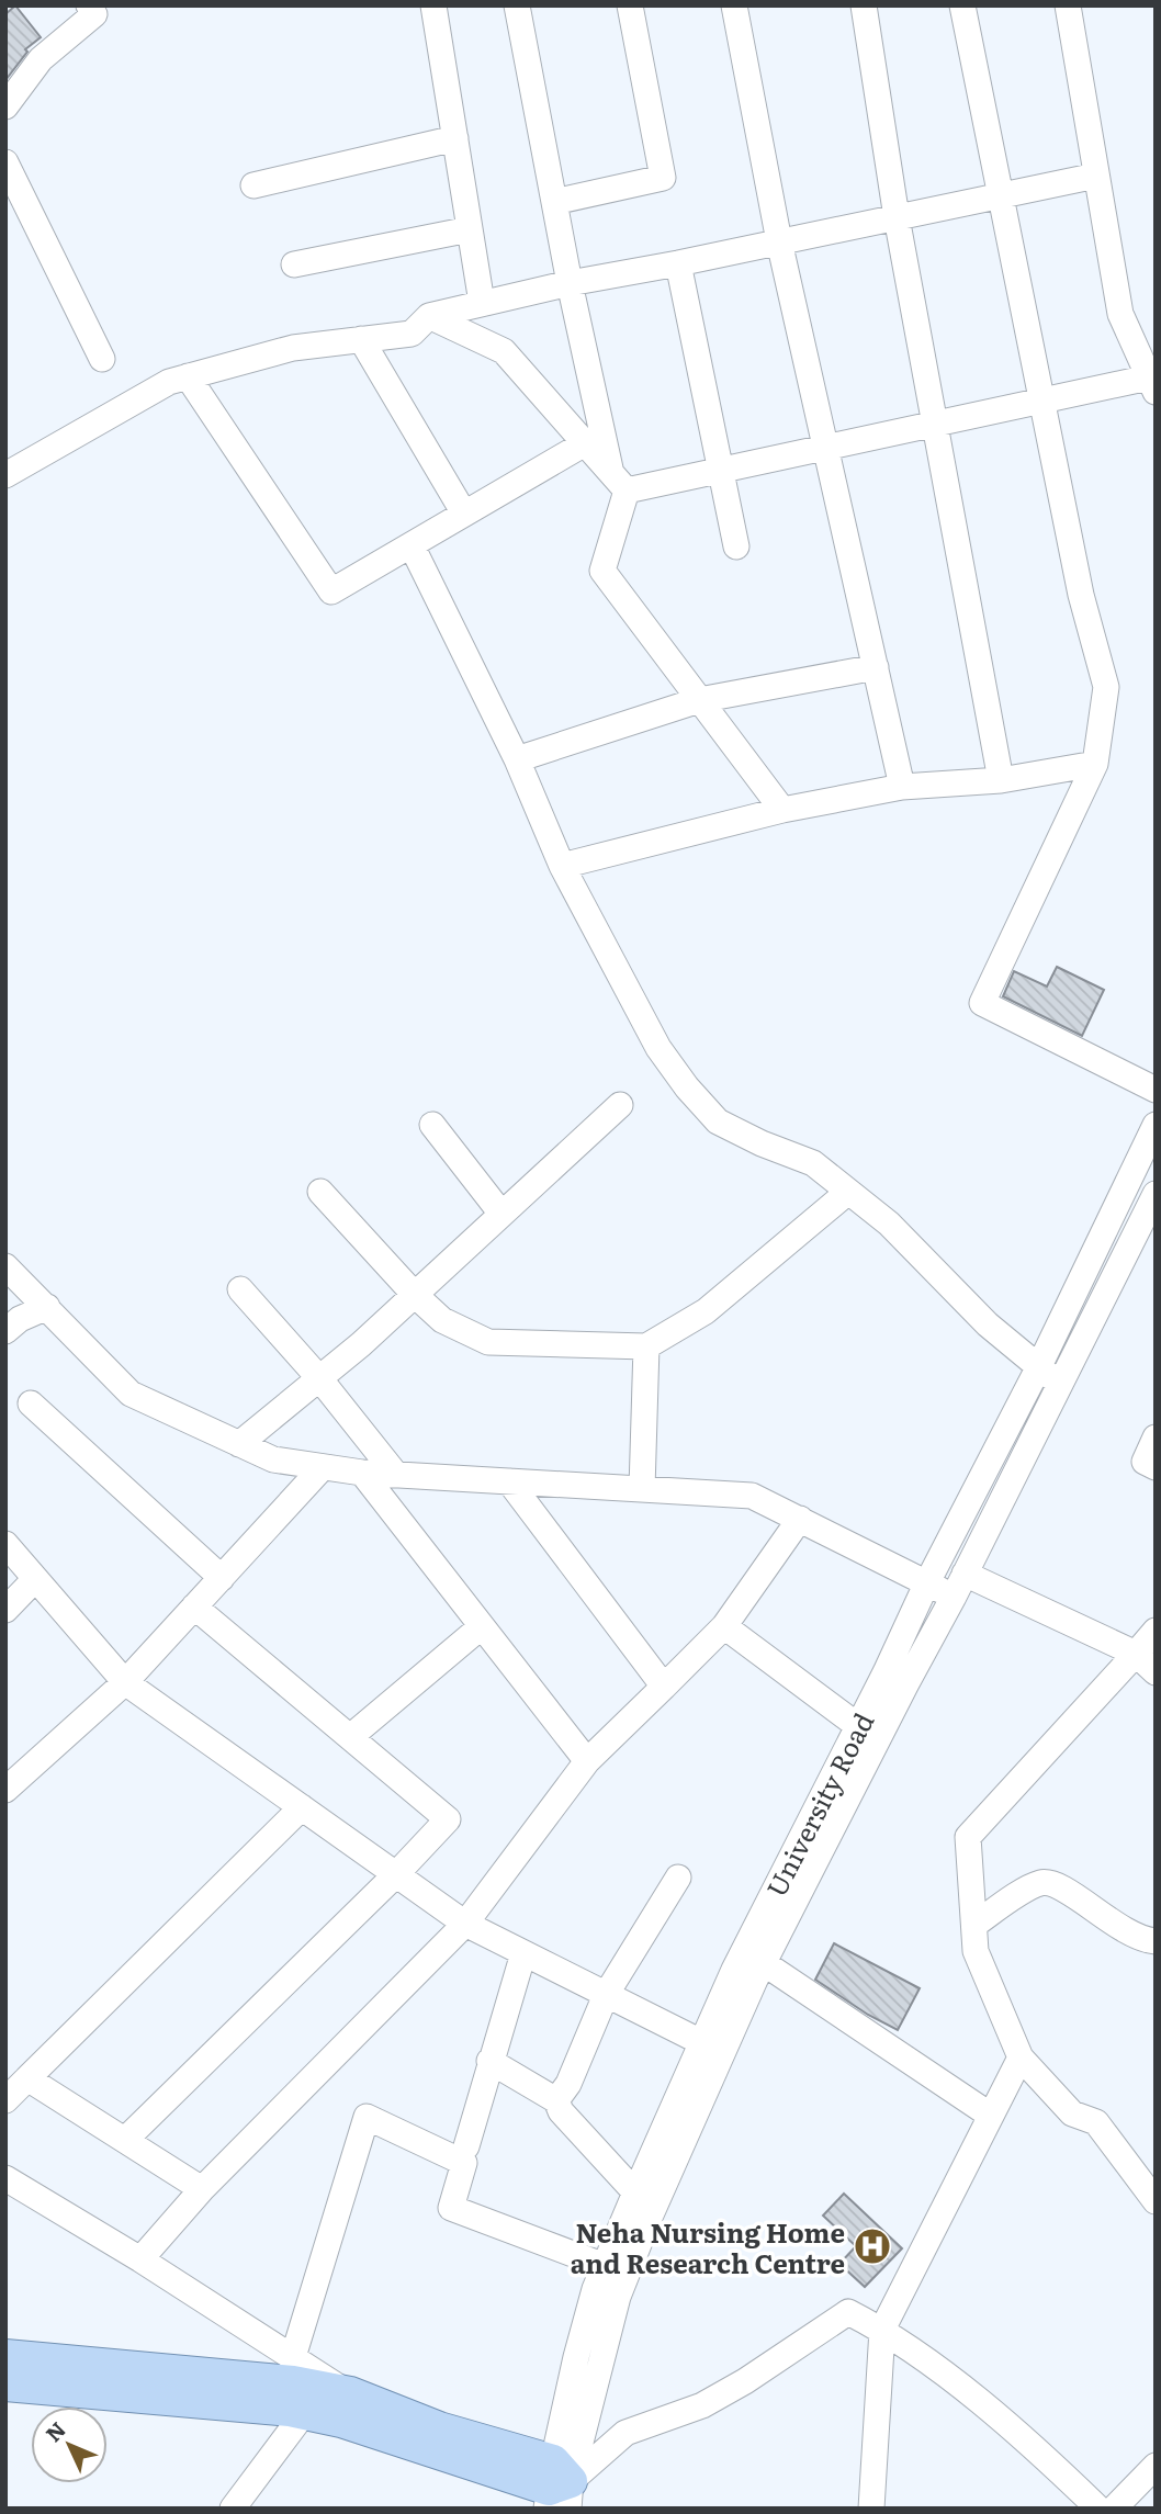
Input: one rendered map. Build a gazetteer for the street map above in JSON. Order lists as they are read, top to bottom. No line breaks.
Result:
{"streets":{"street":["University Road"]},"places":{"hospital":["Neha Nursing Home and Research Centre"]},"north":"top left"}
